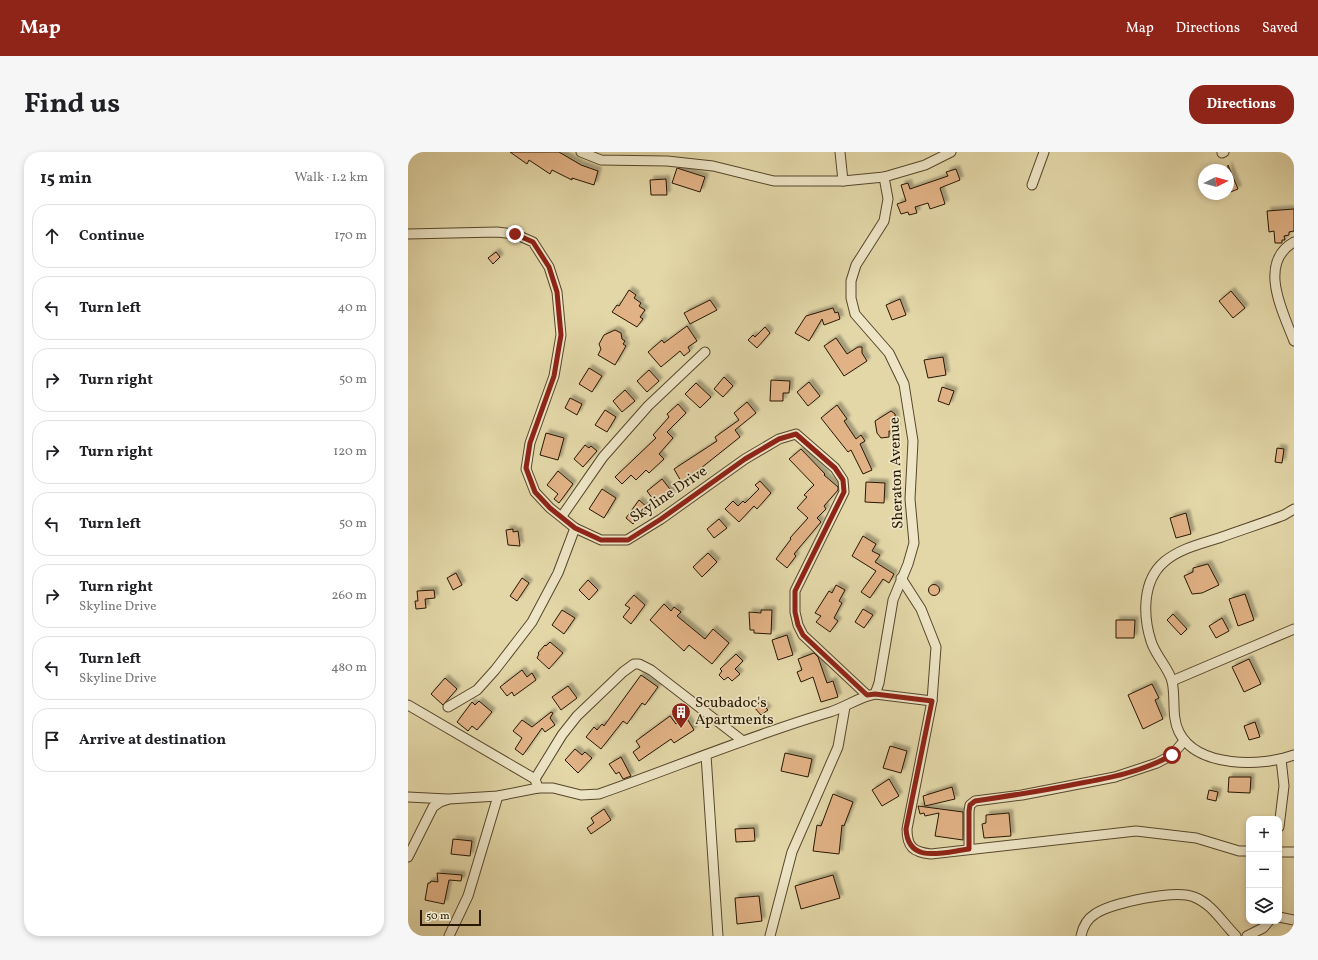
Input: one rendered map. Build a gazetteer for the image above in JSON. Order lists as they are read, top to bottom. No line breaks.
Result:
{"streets":{"street":["Sheraton Avenue","Skyline Drive"]},"crossings":[["Sheraton Avenue","Skyline Drive"]],"places":{"building":["Scubadoc's Apartments"]},"scale_bar":"50 m","north":"right","page":{"header":"Map","nav":["Map","Directions","Saved"],"title":"Find us","buttons":"Directions","heading":["15 min","Walk · 1.2 km"],"list":[["Continue","170 m"],["Turn left","40 m"],["Turn right","50 m"],["Turn right","120 m"],["Turn left","50 m"],["Turn right","Skyline Drive","260 m"],["Turn left","Skyline Drive","480 m"],"Arrive at destination"],"map_buttons":["+","−"],"scale":"50 m"}}
